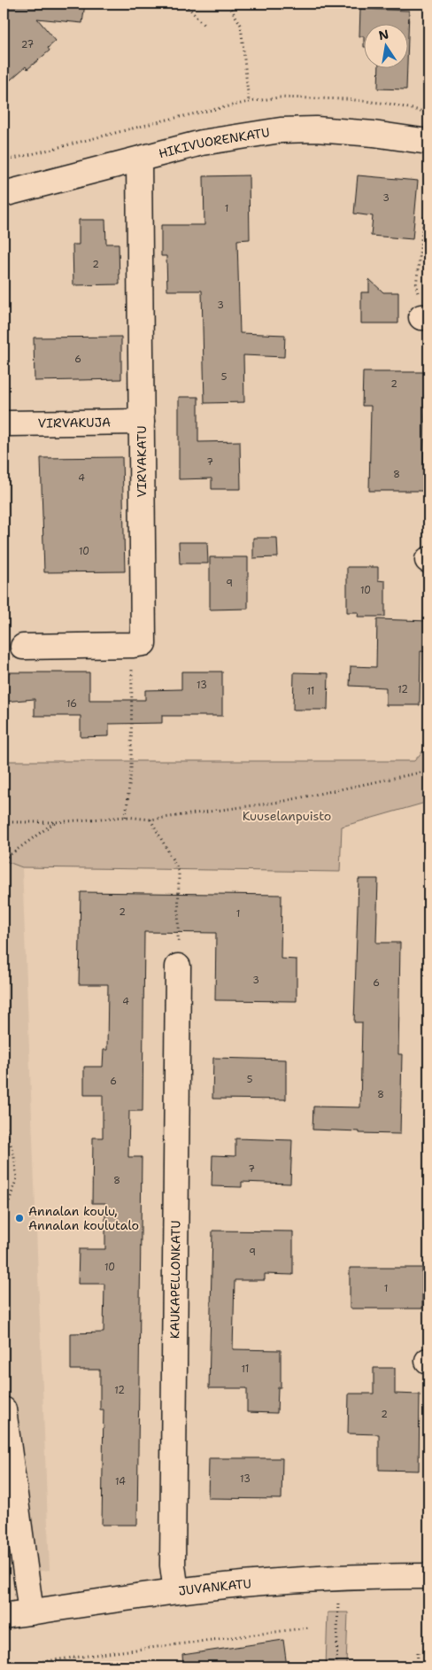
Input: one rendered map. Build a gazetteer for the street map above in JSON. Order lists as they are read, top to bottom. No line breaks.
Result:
{"streets":{"street":["HIKIVUORENKATU","VIRVAKUJA","VIRVAKATU","KAUKAPELLONKATU","JUVANKATU"]},"crossings":[["HIKIVUORENKATU","VIRVAKATU"],["VIRVAKUJA","VIRVAKATU"],["KAUKAPELLONKATU","JUVANKATU"]],"parks":["Kuuselanpuisto"],"places":["Annalan koulu, Annalan koulutalo"],"house_numbers":["27","3","1","2","3","6","5","2","7","8","4","10","9","10","13","12","11","16","2","1","3","6","4","5","6","8","7","8","9","10","1","11","12","2","13","14"],"north":"top"}
